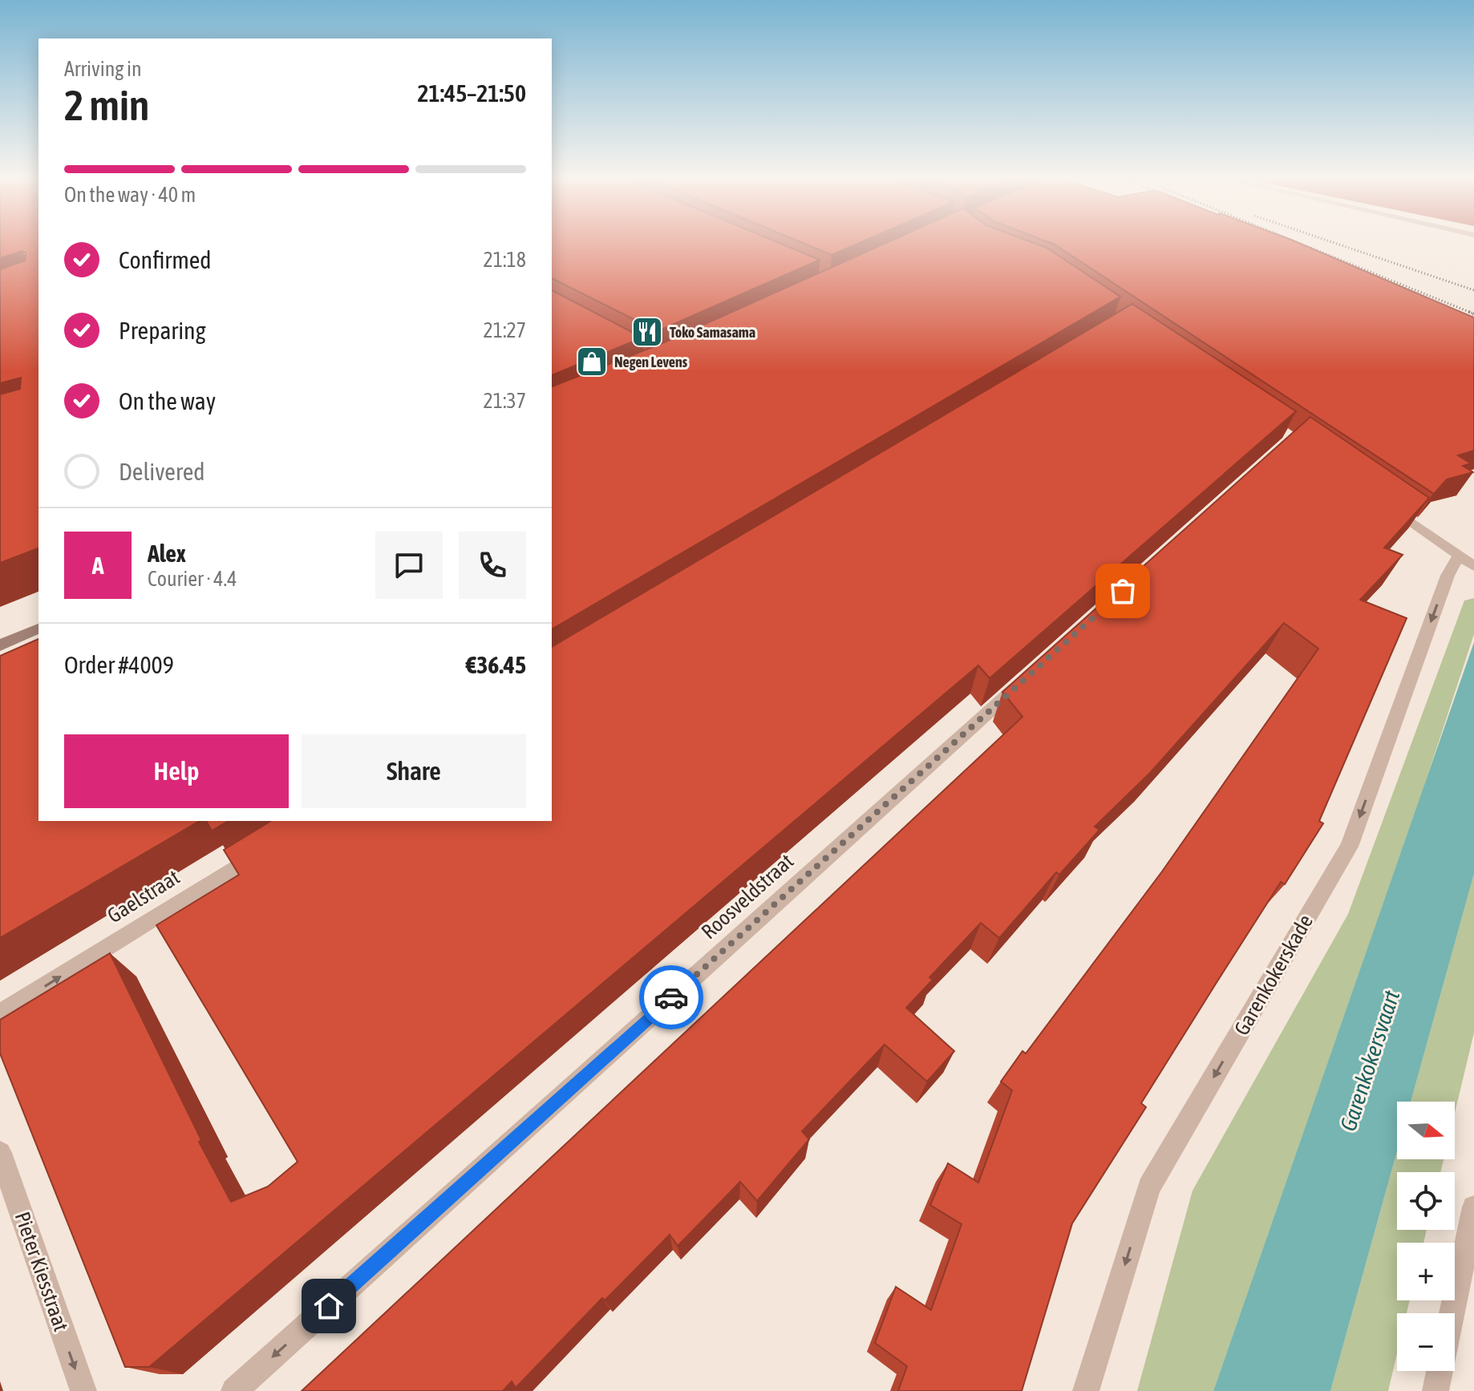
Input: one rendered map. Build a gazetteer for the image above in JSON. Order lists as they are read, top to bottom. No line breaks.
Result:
{"streets":{"street":["Gaelstraat","Roosveldstraat","Garenkokerskade","Pieter Kiesstraat"]},"one_way":["Gaelstraat","Roosveldstraat","Garenkokerskade","Pieter Kiesstraat"],"water":["Garenkokersvaart"],"places":{"restaurant":["Toko Samasama"],"shop":["Negen Levens"]},"north":"right","page":{"heading":["2 min","Arriving in","21:45–21:50"],"panel":["Alex","Courier · 4.4","Order #4009","€36.45"],"bar":"On the way · 40 m","list":[["Confirmed","21:18"],["Preparing","21:27"],["On the way","21:37"],"Delivered"],"round":"A","buttons":["Help","Share"],"map_buttons":["+","−"]}}
